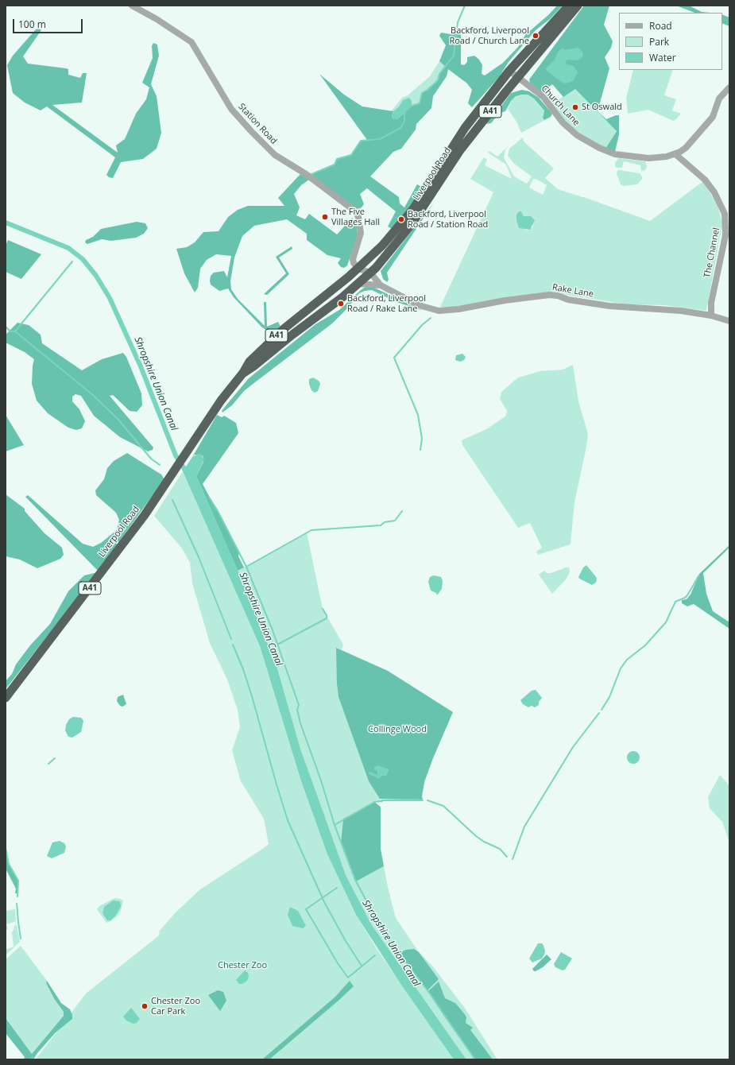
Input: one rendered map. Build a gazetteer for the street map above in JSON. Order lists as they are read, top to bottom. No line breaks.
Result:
{"streets":{"highway":["A41","Liverpool Road"],"street":["Church Lane","Station Road","The Channel","Rake Lane"]},"crossings":[["Church Lane","Liverpool Road"],["Church Lane","The Channel"],["Station Road","Liverpool Road"],["Liverpool Road","Rake Lane"],["The Channel","Rake Lane"]],"water":["Shropshire Union Canal"],"parks":["Collinge Wood","Chester Zoo"],"places":["Backford, Liverpool Road / Church Lane","St Oswald","The Five Villages Hall","Backford, Liverpool Road / Station Road","Backford, Liverpool Road / Rake Lane","Chester Zoo Car Park"],"legend":["Road","Park","Water"],"scale_bar":"100 m"}
